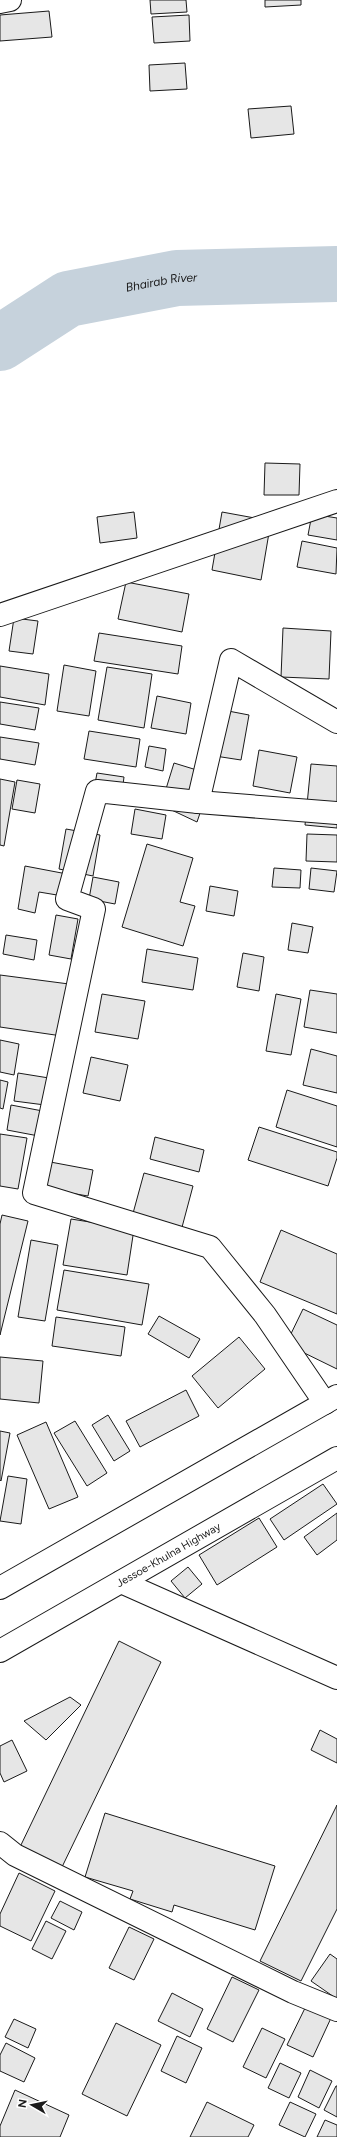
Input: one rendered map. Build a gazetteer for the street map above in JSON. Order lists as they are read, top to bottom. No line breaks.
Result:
{"streets":{"main road":["Jessoe-Khulna Highway"]},"water":["Bhairab River"],"north":"left"}
